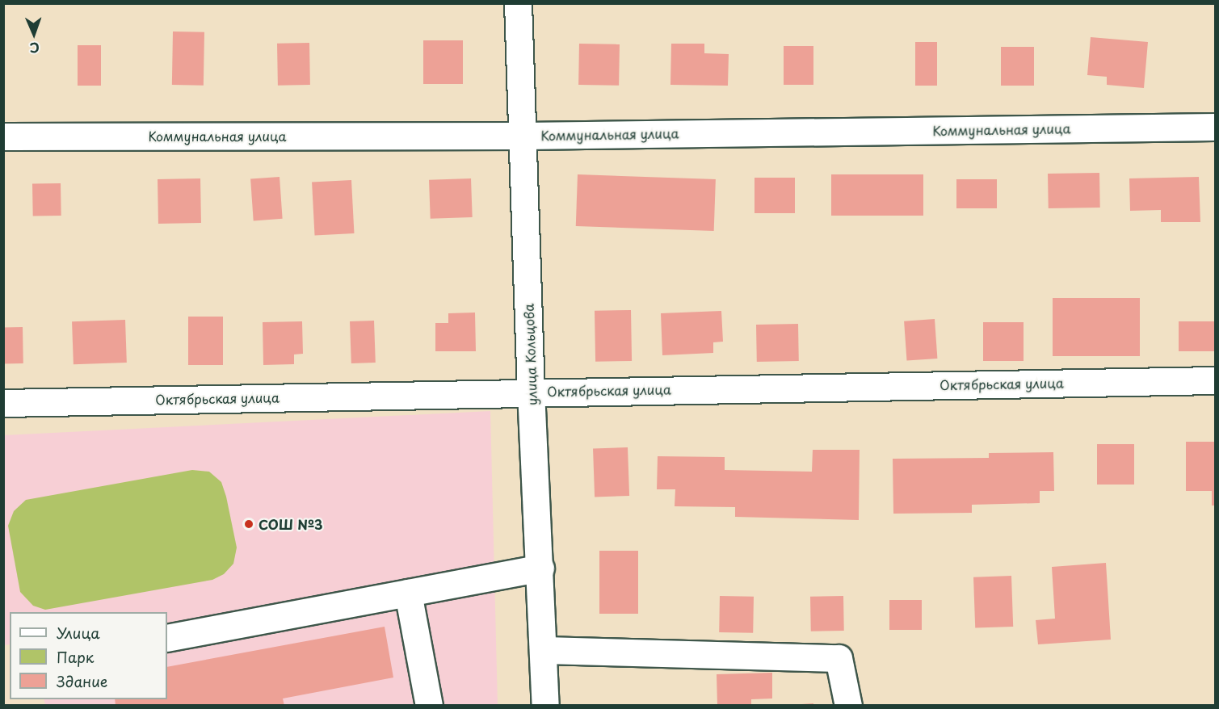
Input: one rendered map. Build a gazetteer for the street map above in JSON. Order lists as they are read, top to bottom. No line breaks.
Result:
{"streets":{"street":["Коммунальная улица","улица Кольцова","Октябрьская улица"]},"crossings":[["Коммунальная улица","улица Кольцова"],["улица Кольцова","Октябрьская улица"]],"places":["СОШ №3"],"legend":["Улица","Парк","Здание"],"north":"bottom"}
